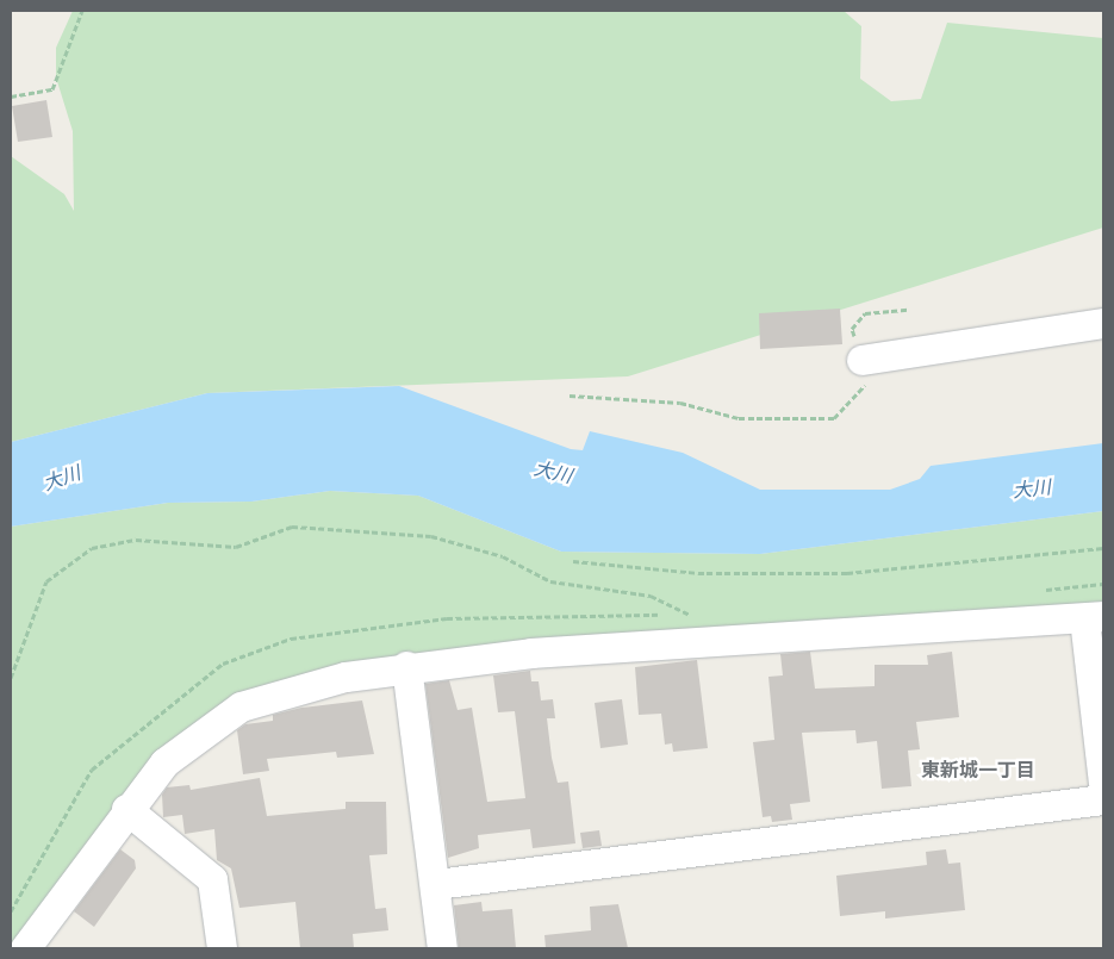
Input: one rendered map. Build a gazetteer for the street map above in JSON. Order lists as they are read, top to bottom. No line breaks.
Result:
{"districts":["東新城一丁目"],"water":["大川"]}
